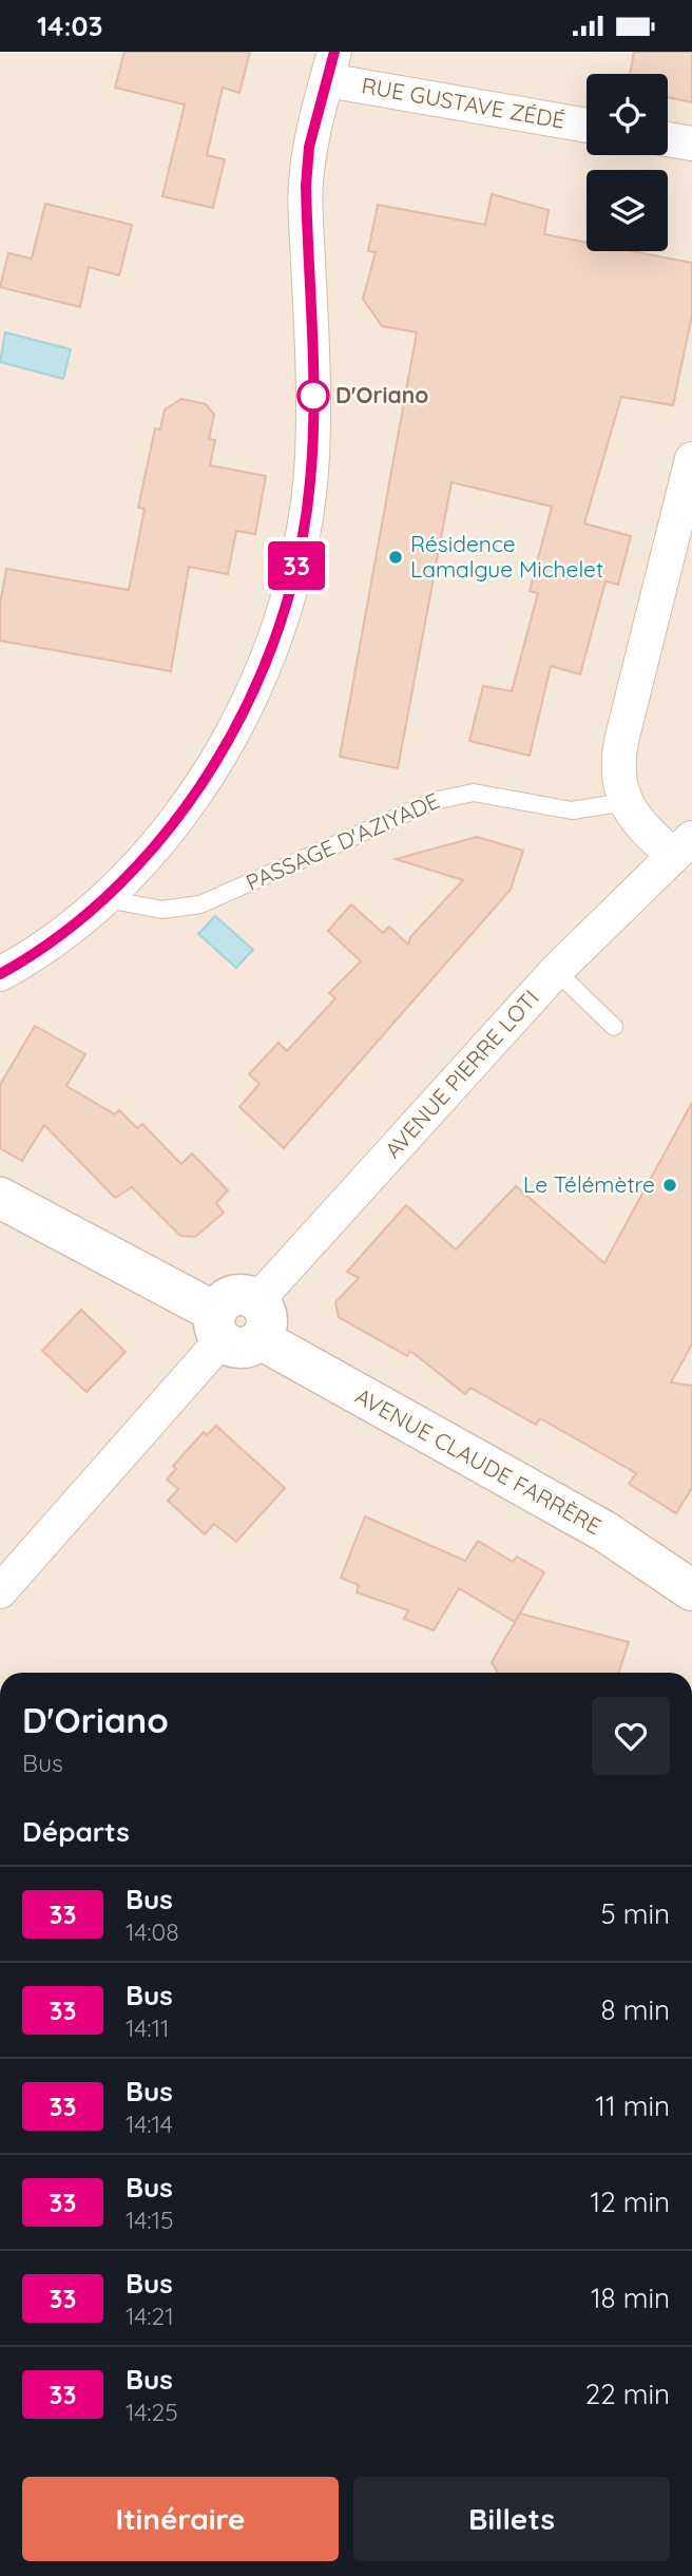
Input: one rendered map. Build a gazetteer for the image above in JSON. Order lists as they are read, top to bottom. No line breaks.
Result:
{"streets":{"street":["RUE GUSTAVE ZÉDÉ","AVENUE PIERRE LOTI","AVENUE CLAUDE FARRÈRE"],"lane":["PASSAGE D'AZIYADE"]},"crossings":[["AVENUE PIERRE LOTI","AVENUE CLAUDE FARRÈRE"]],"places":["D'Oriano","Résidence Lamalgue Michelet","Le Télémètre"],"lines":["bus line 33"],"page":{"status":"14:03","on_map":"33","heading":[["D'Oriano","Bus"],"Départs"],"list":[{"mark":"33","name":"Bus","note":"14:08","value":"5 min"},{"mark":"33","name":"Bus","note":"14:11","value":"8 min"},{"mark":"33","name":"Bus","note":"14:14","value":"11 min"},{"mark":"33","name":"Bus","note":"14:15","value":"12 min"},{"mark":"33","name":"Bus","note":"14:21","value":"18 min"},{"mark":"33","name":"Bus","note":"14:25","value":"22 min"}],"buttons":["Itinéraire","Billets"]}}
